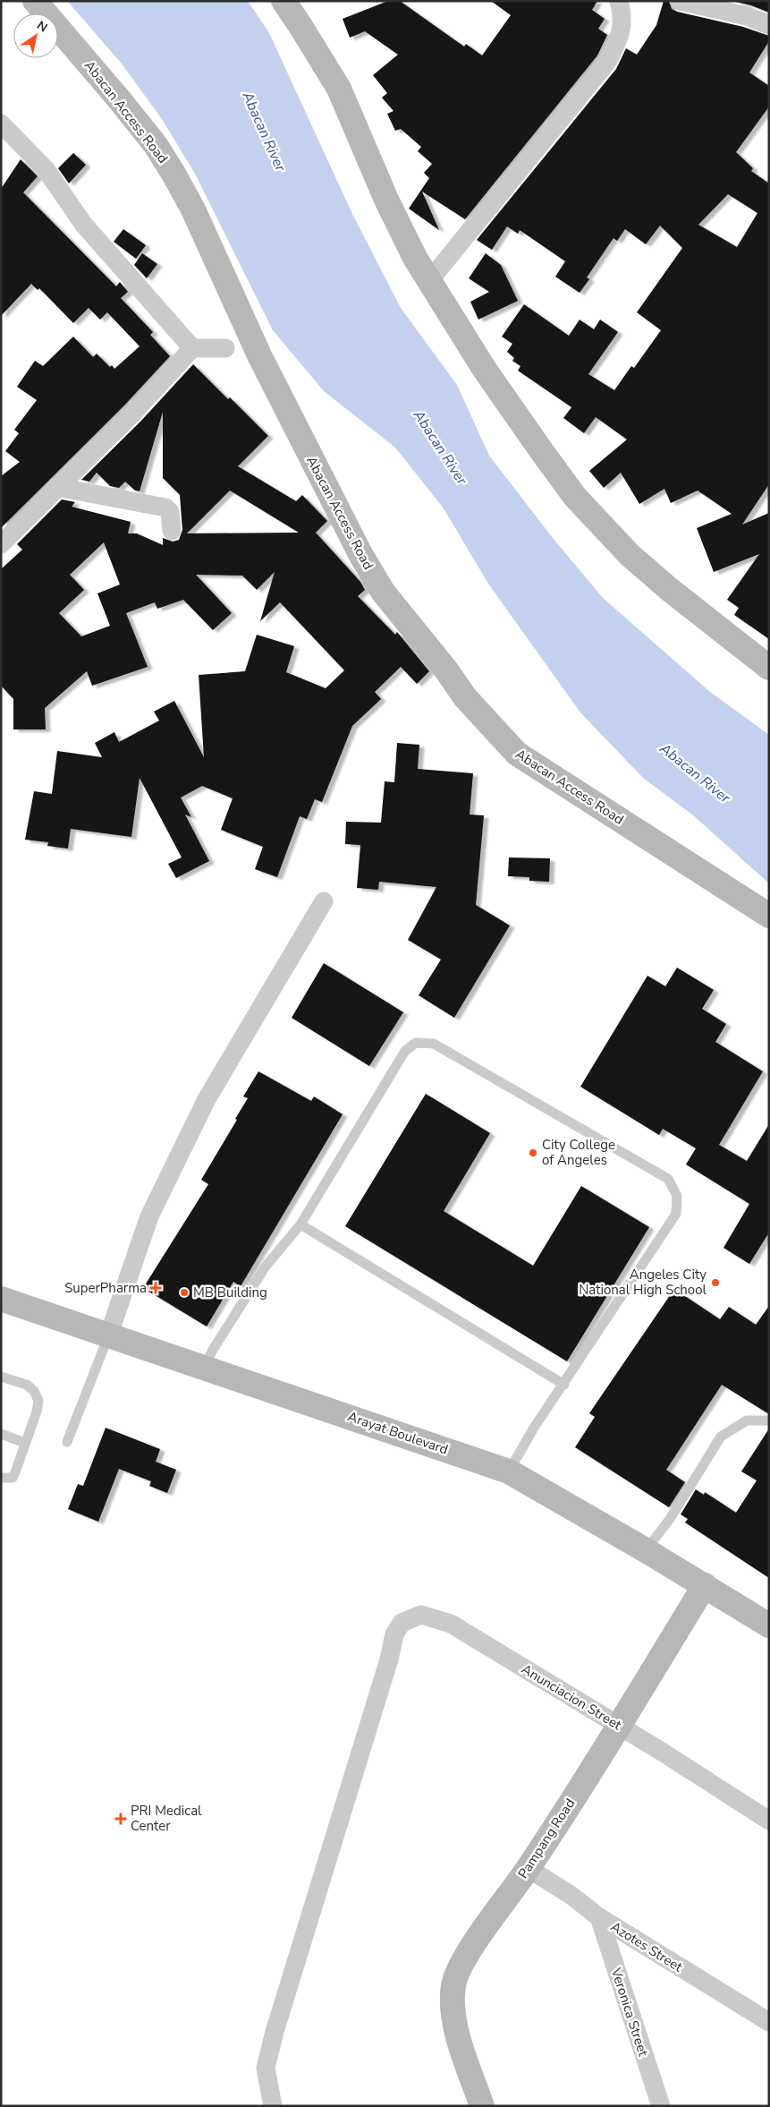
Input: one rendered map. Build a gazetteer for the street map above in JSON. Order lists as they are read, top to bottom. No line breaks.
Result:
{"streets":{"street":["Abacan Access Road","Arayat Boulevard","Anunciacion Street","Pampang Road","Azotes Street","Veronica Street"]},"crossings":[["Arayat Boulevard","Pampang Road"],["Anunciacion Street","Pampang Road"],["Pampang Road","Azotes Street"],["Azotes Street","Veronica Street"]],"water":["Abacan River"],"places":{"other":["City College of Angeles","Angeles City National High School","MB Building"],"health":["SuperPharma","PRI Medical Center"]},"north":"top right"}
